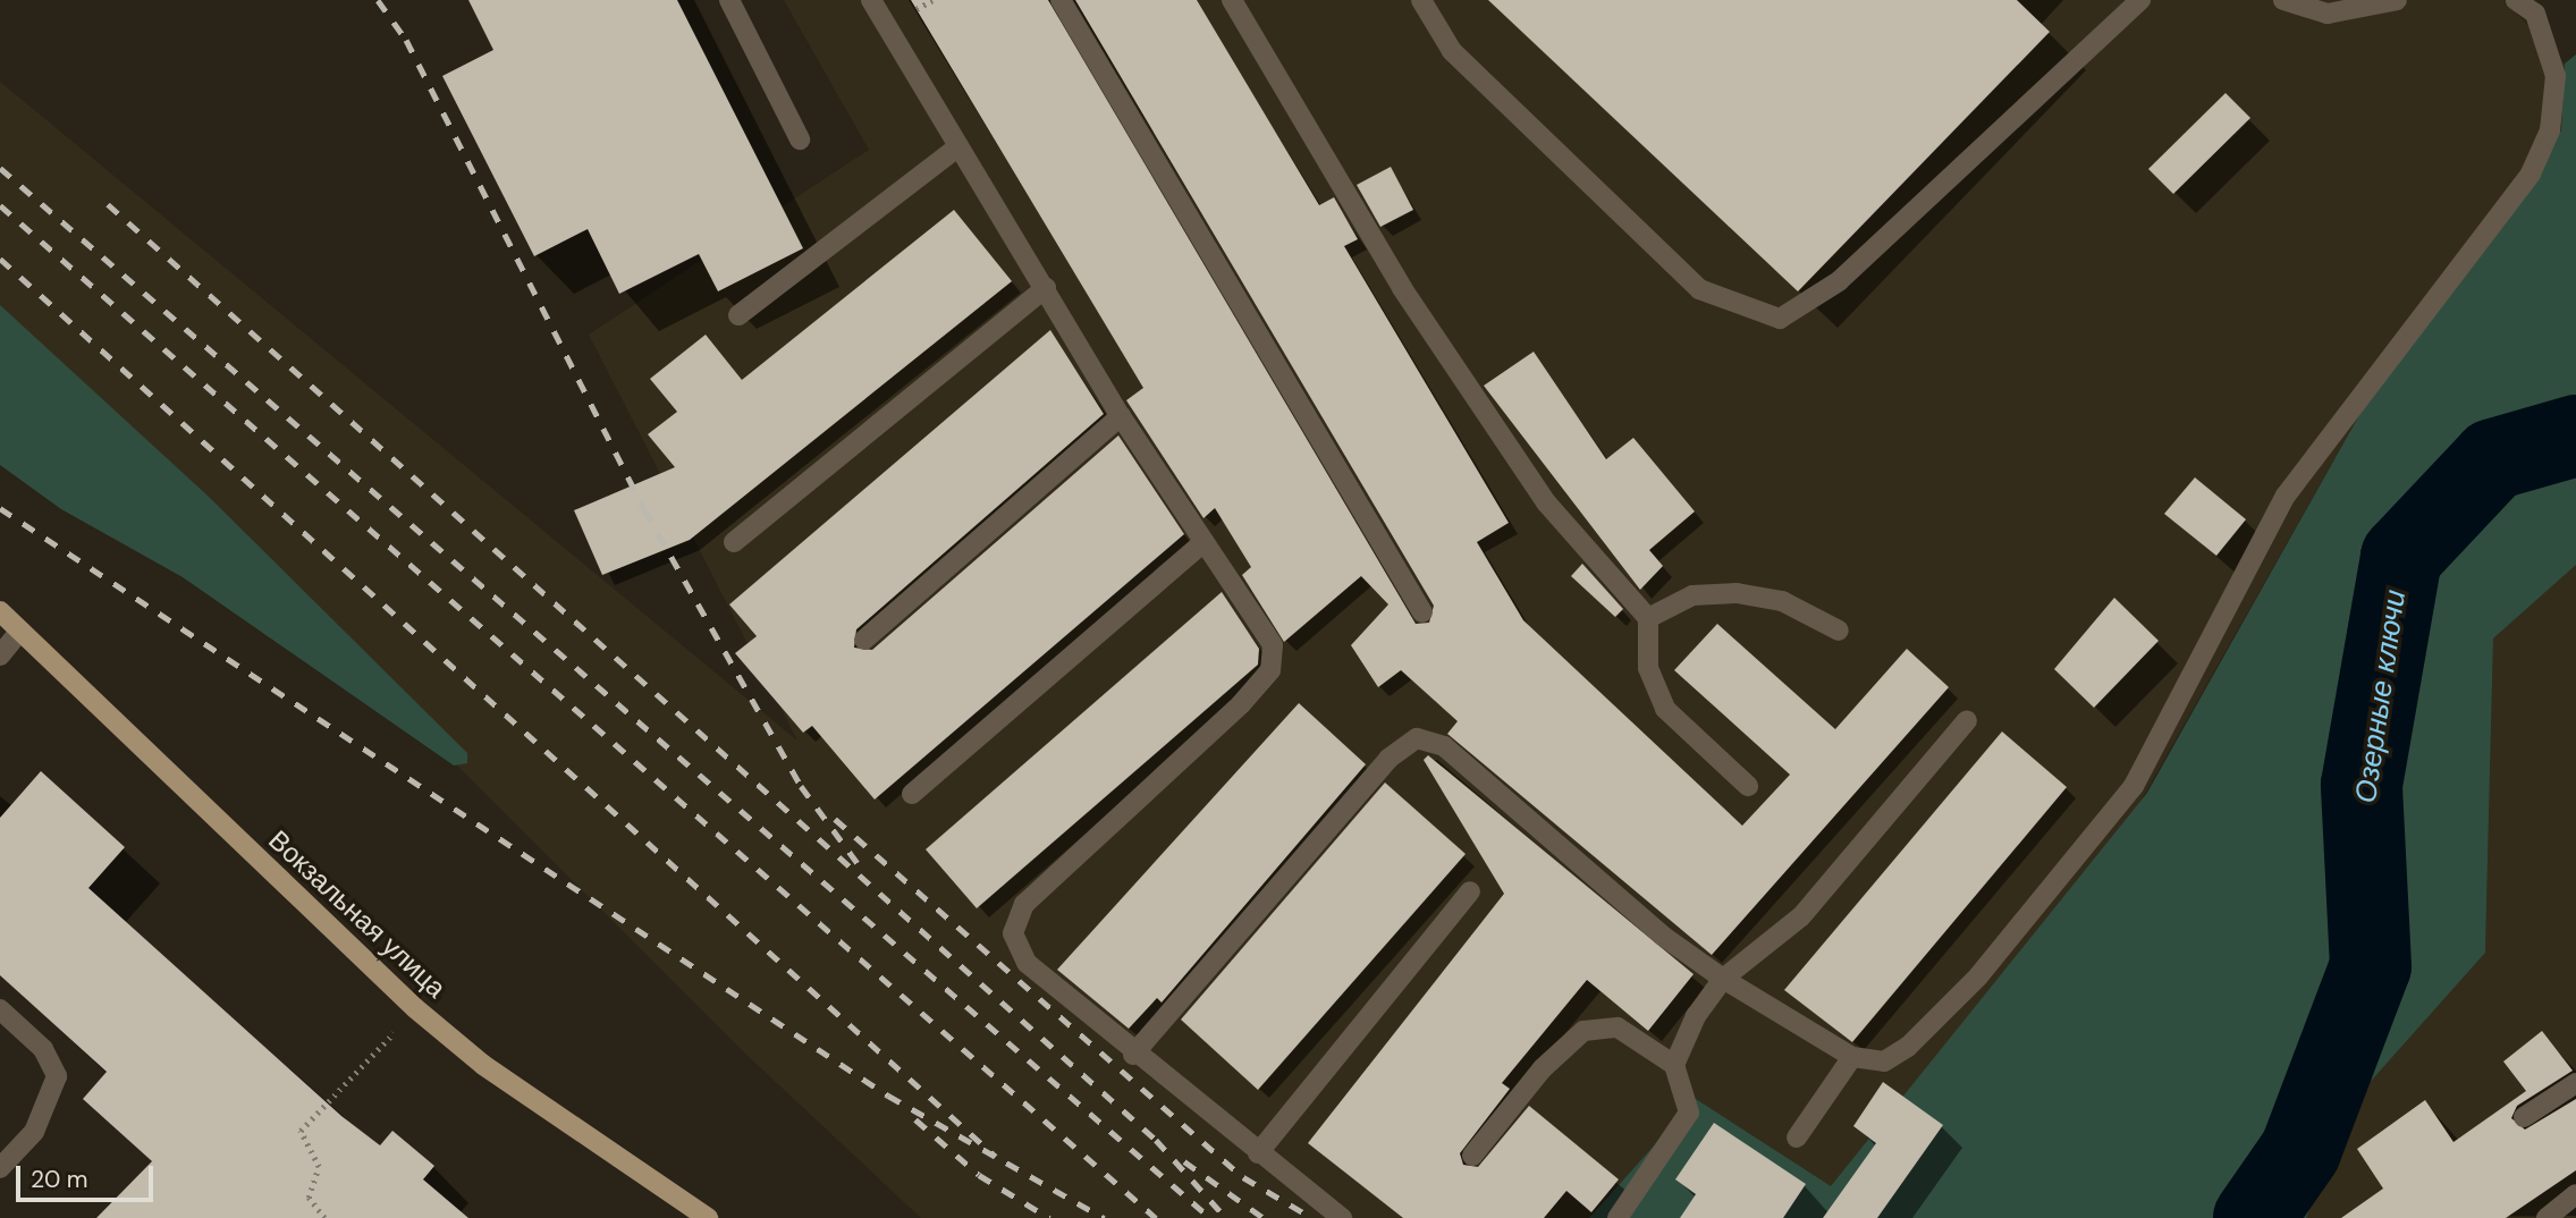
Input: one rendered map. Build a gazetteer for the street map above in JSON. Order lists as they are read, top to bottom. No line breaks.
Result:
{"streets":{"main road":["Вокзальная улица"]},"water":["Озерные ключи"],"scale_bar":"20 m"}
